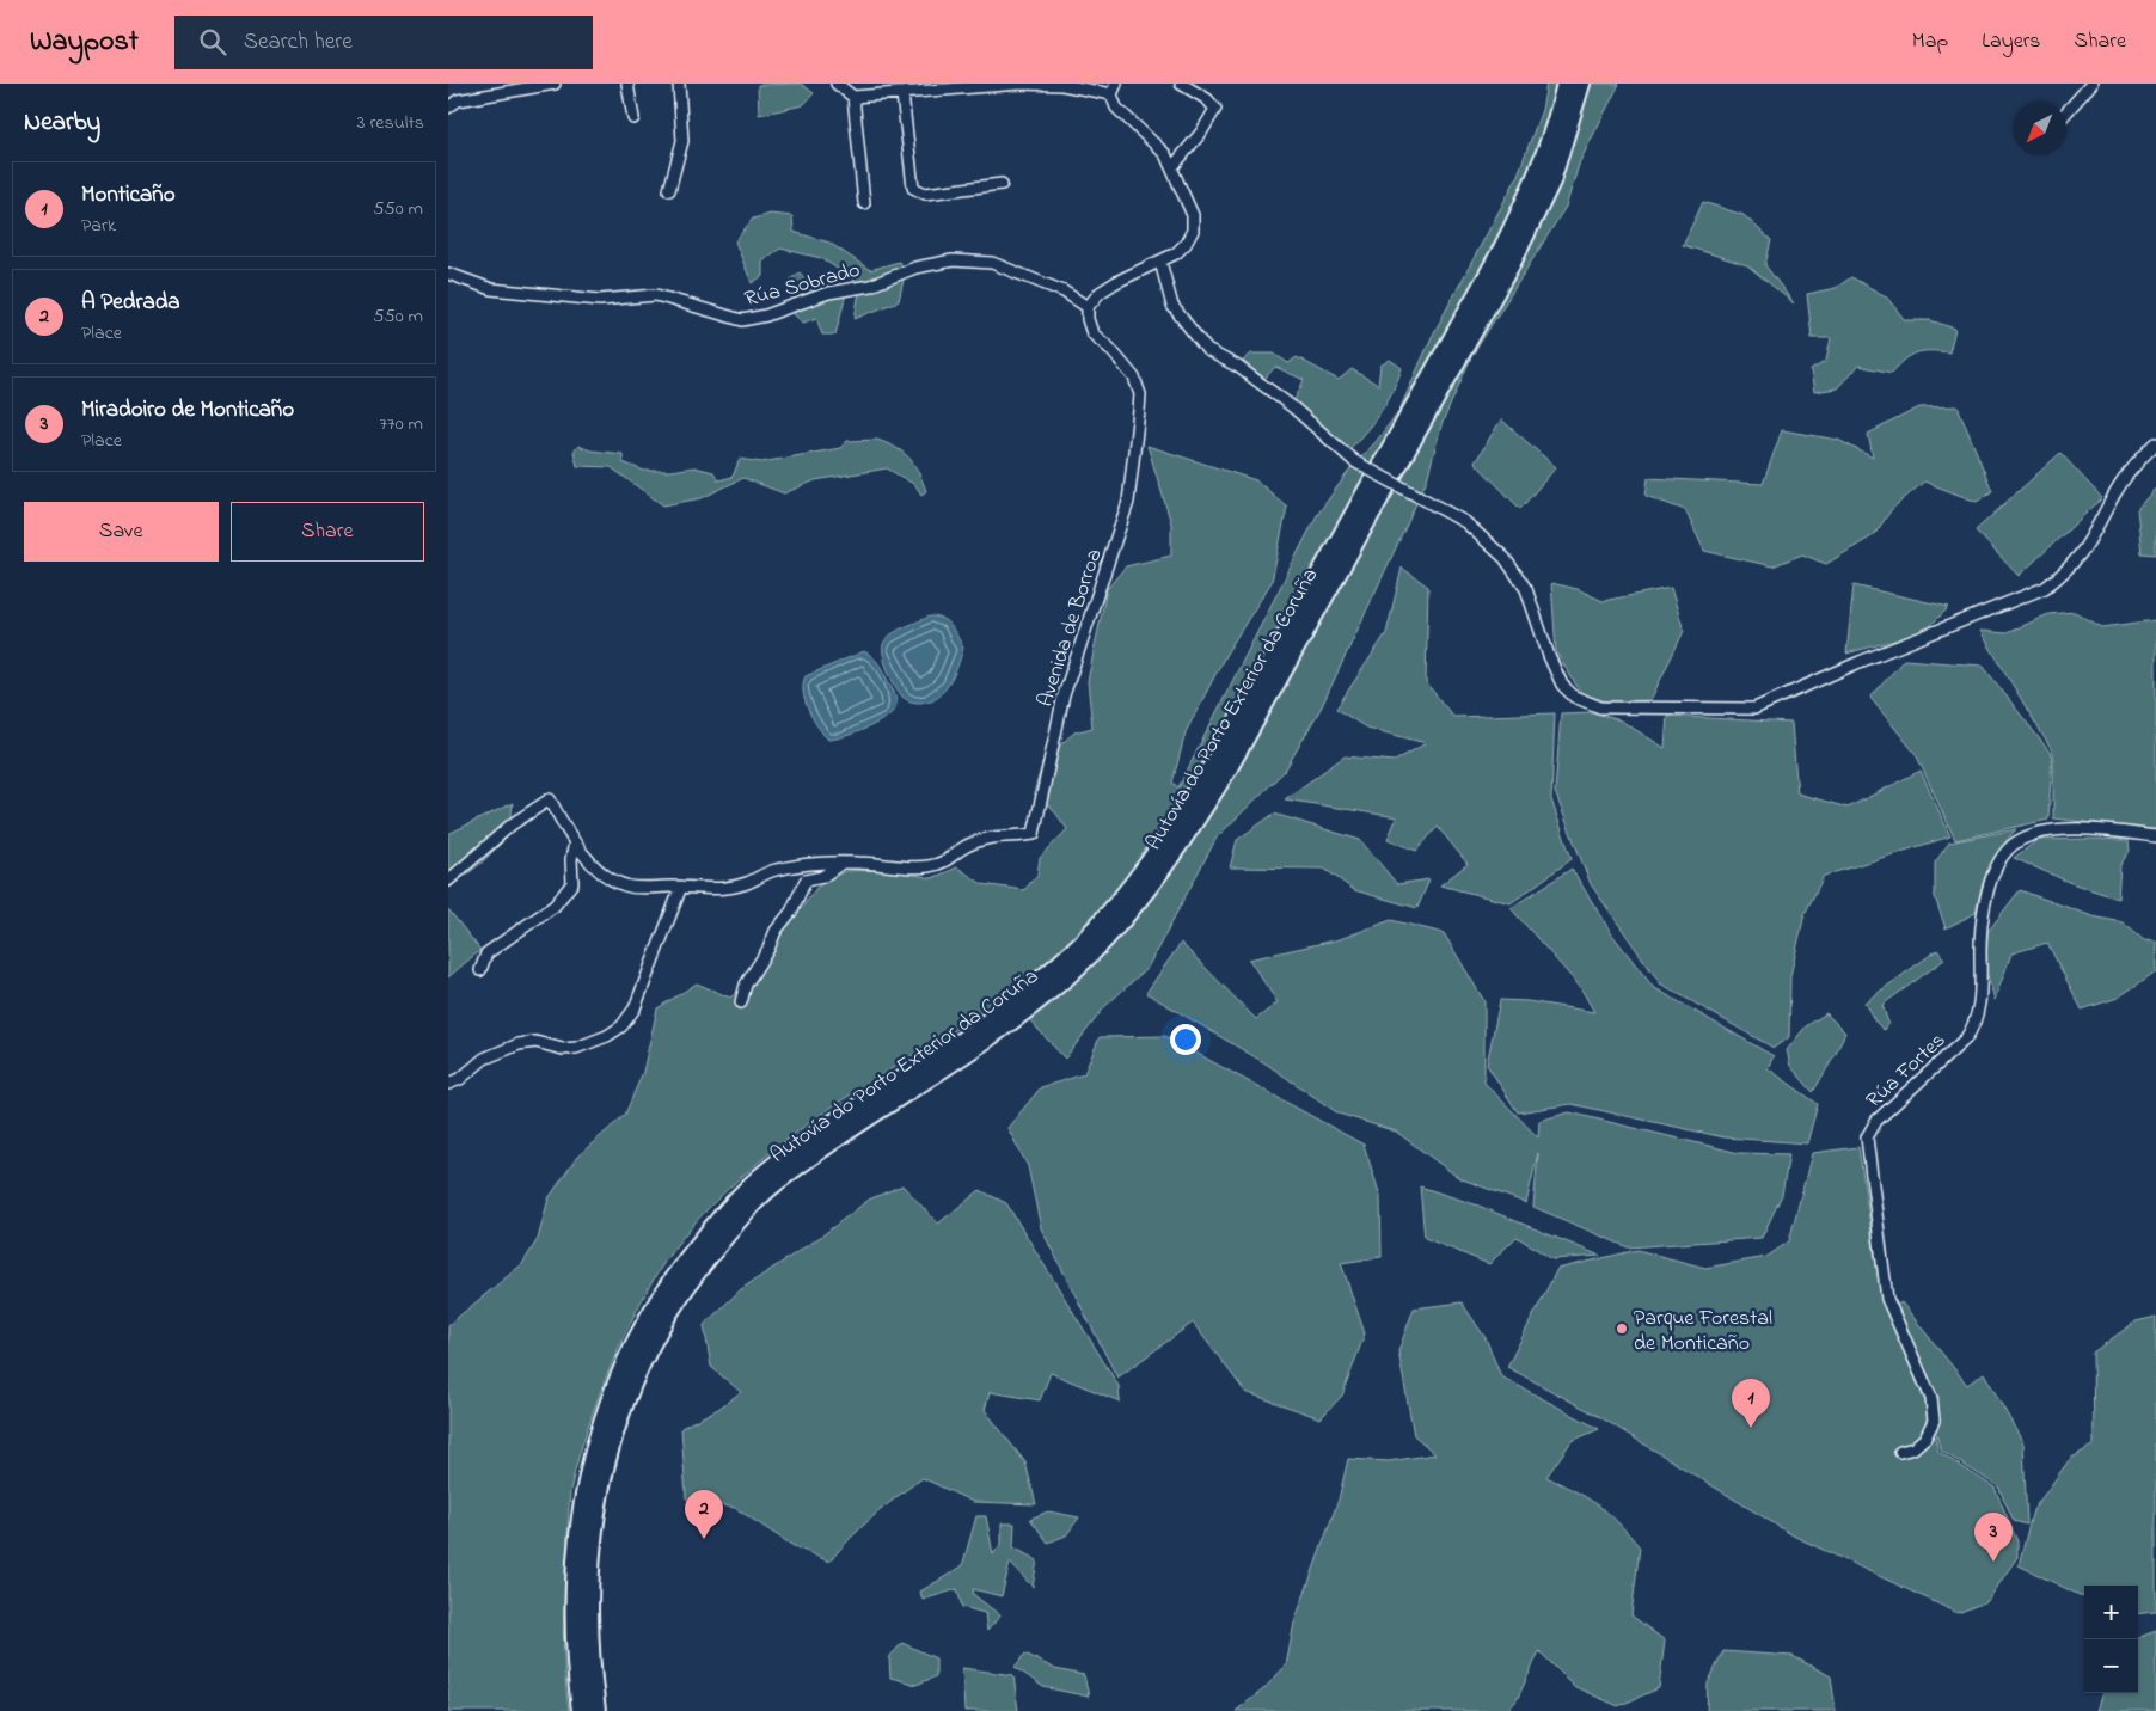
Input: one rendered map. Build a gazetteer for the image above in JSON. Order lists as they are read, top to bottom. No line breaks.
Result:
{"streets":{"highway":["Autovía do Porto Exterior da Coruña"],"street":["Rúa Sobrado","Avenida de Borroa","Rúa Fortes"]},"crossings":[["Rúa Sobrado","Avenida de Borroa"]],"places":["Parque Forestal de Monticaño"],"north":"bottom left","page":{"header":"Waypost","search":"Search here","nav":["Map","Layers","Share"],"heading":["Nearby","3 results"],"list":[{"mark":"1","name":"Monticaño","note":"Park","value":"550 m"},{"mark":"2","name":"A Pedrada","note":"Place","value":"550 m"},{"mark":"3","name":"Miradoiro de Monticaño","note":"Place","value":"770 m"}],"buttons":["Save","Share"],"pins":["1","2","3"],"map_buttons":["+","−"]}}
